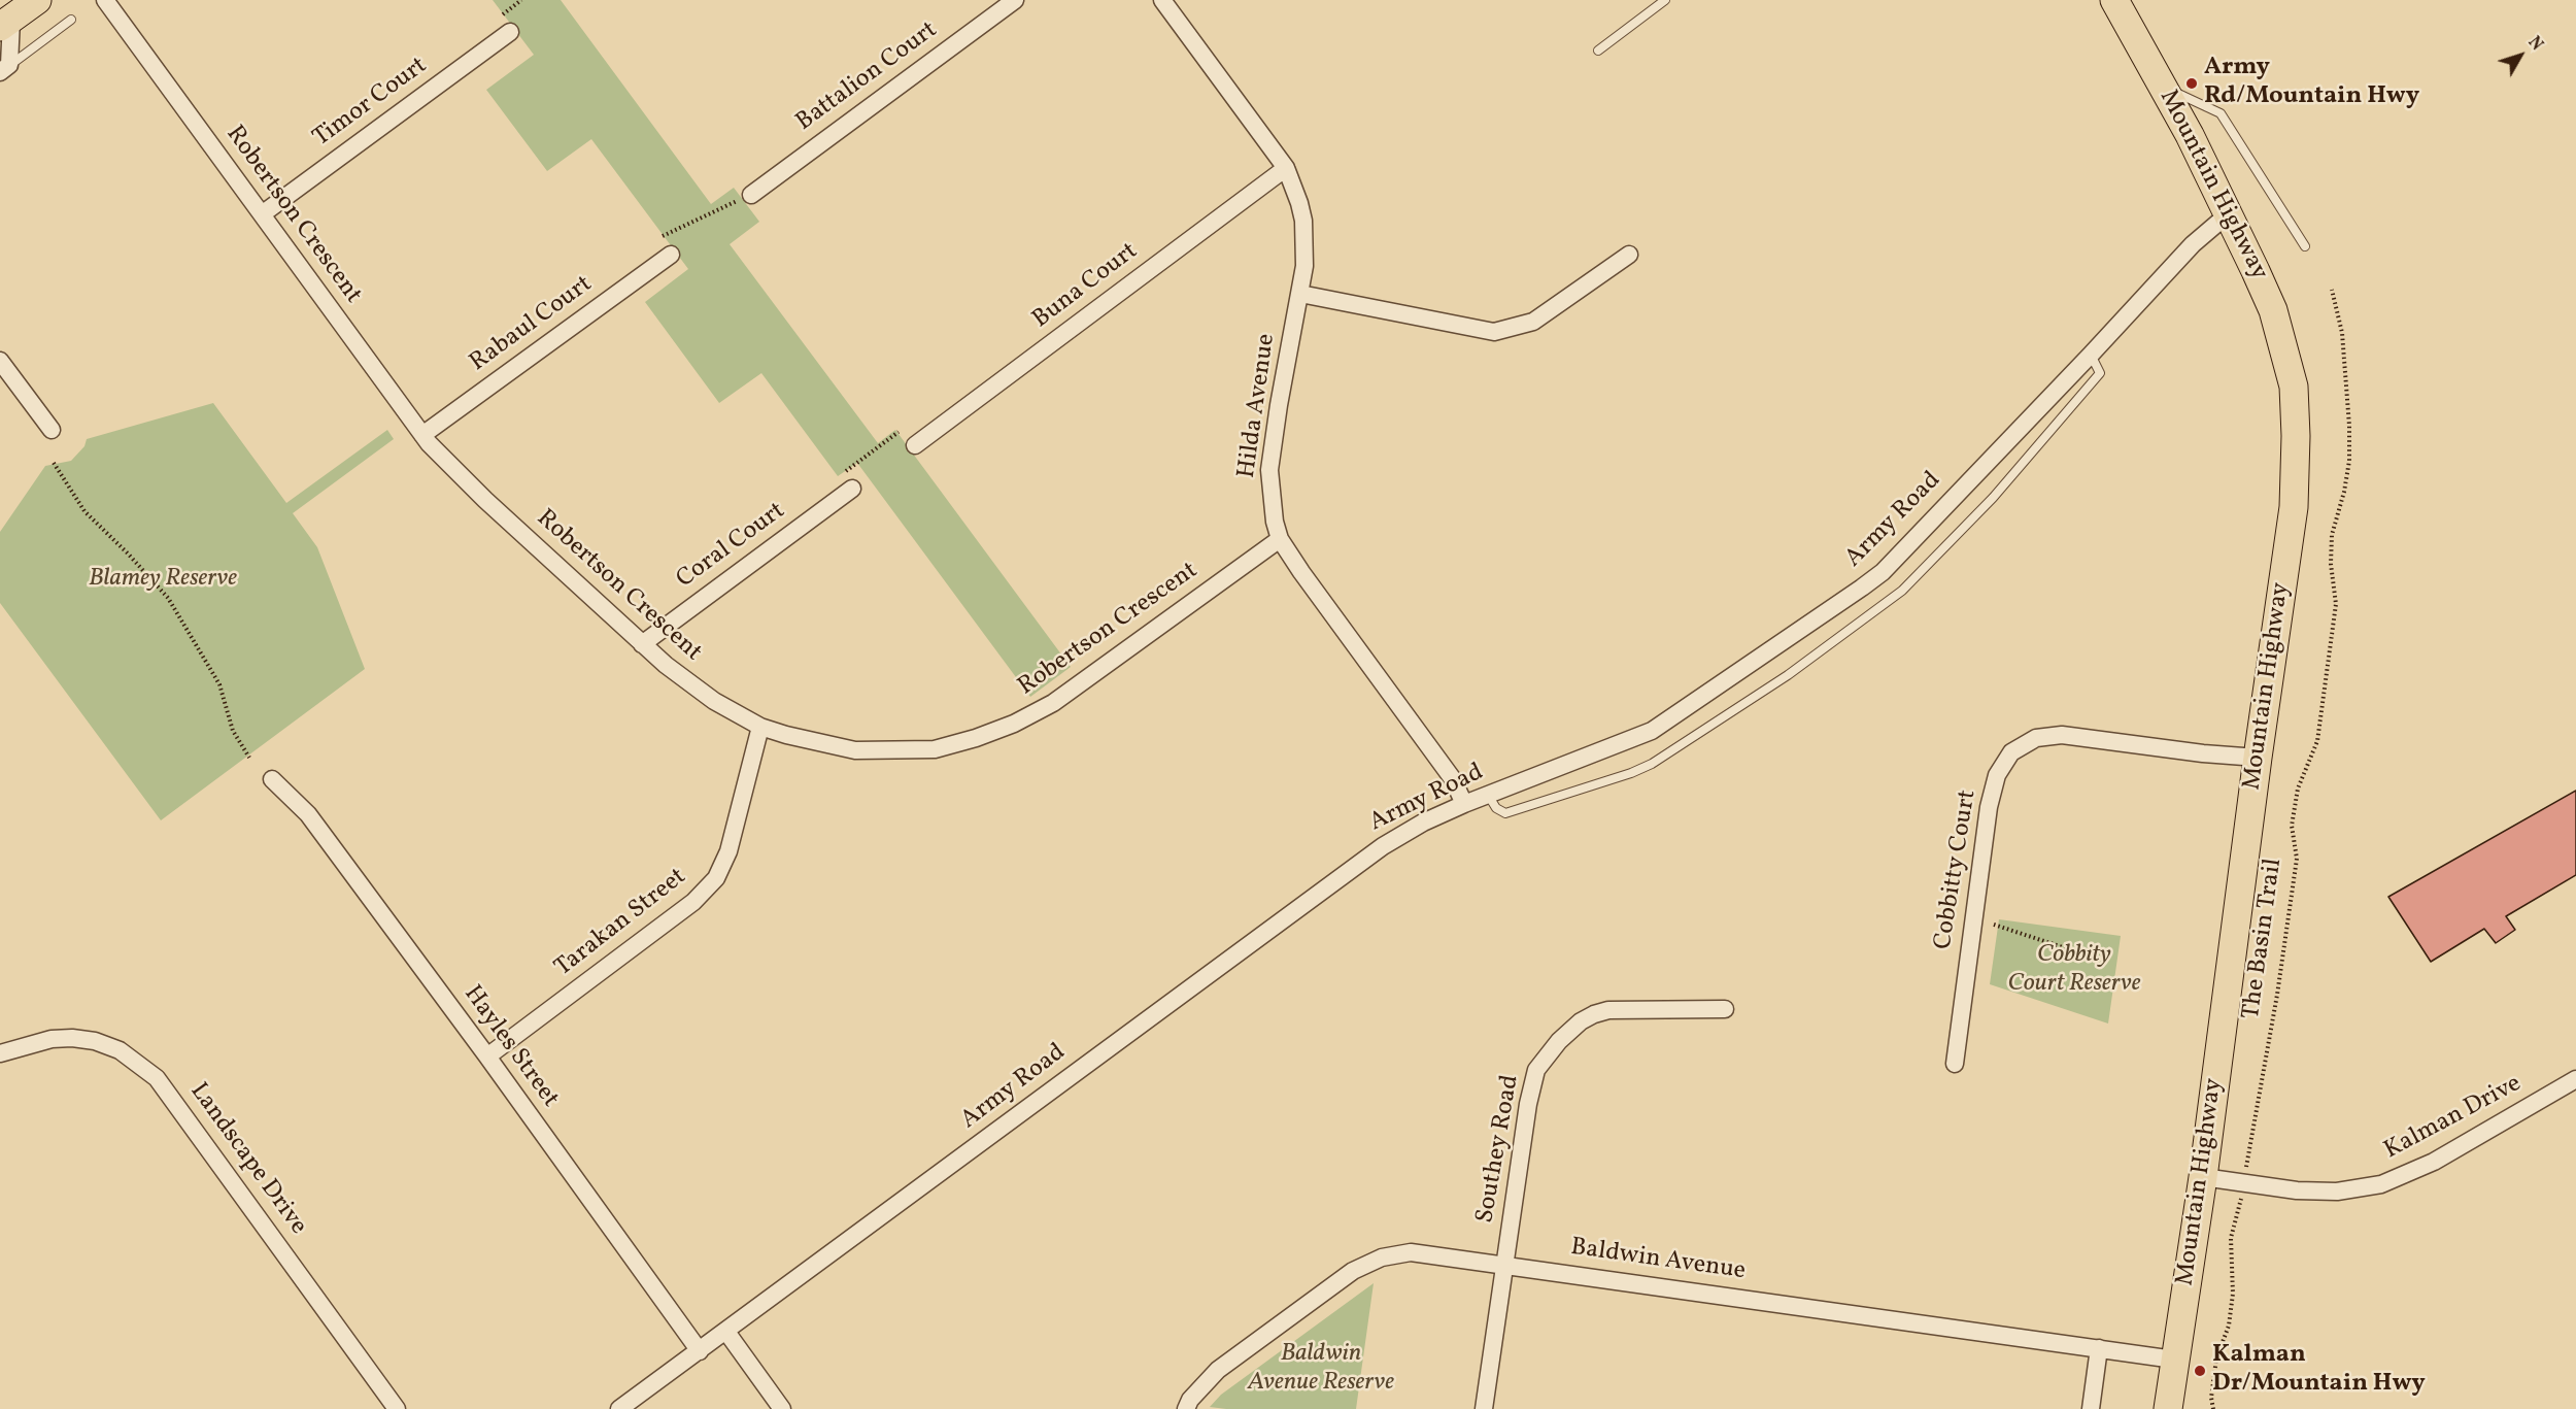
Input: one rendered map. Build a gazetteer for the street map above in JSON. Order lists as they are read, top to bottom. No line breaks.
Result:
{"streets":{"main road":["Mountain Highway"],"street":["Battalion Court","Timor Court","Robertson Crescent","Buna Court","Rabaul Court","Hilda Avenue","Army Road","Coral Court","Cobbitty Court","Tarakan Street","Hayles Street","Kalman Drive","Southey Road","Landscape Drive","Baldwin Avenue"],"path":["The Basin Trail"]},"crossings":[["Timor Court","Robertson Crescent"],["Mountain Highway","Army Road"],["Mountain Highway","Cobbitty Court"],["Mountain Highway","Kalman Drive"],["Mountain Highway","Baldwin Avenue"],["Robertson Crescent","Rabaul Court"],["Robertson Crescent","Hilda Avenue"],["Robertson Crescent","Coral Court"],["Robertson Crescent","Tarakan Street"],["Buna Court","Hilda Avenue"],["Hilda Avenue","Army Road"],["Army Road","Hayles Street"],["Tarakan Street","Hayles Street"],["Southey Road","Baldwin Avenue"]],"parks":["Blamey Reserve","Cobbity Court Reserve","Baldwin Avenue Reserve"],"places":["Army Rd/Mountain Hwy","Kalman Dr/Mountain Hwy"],"north":"top right"}
